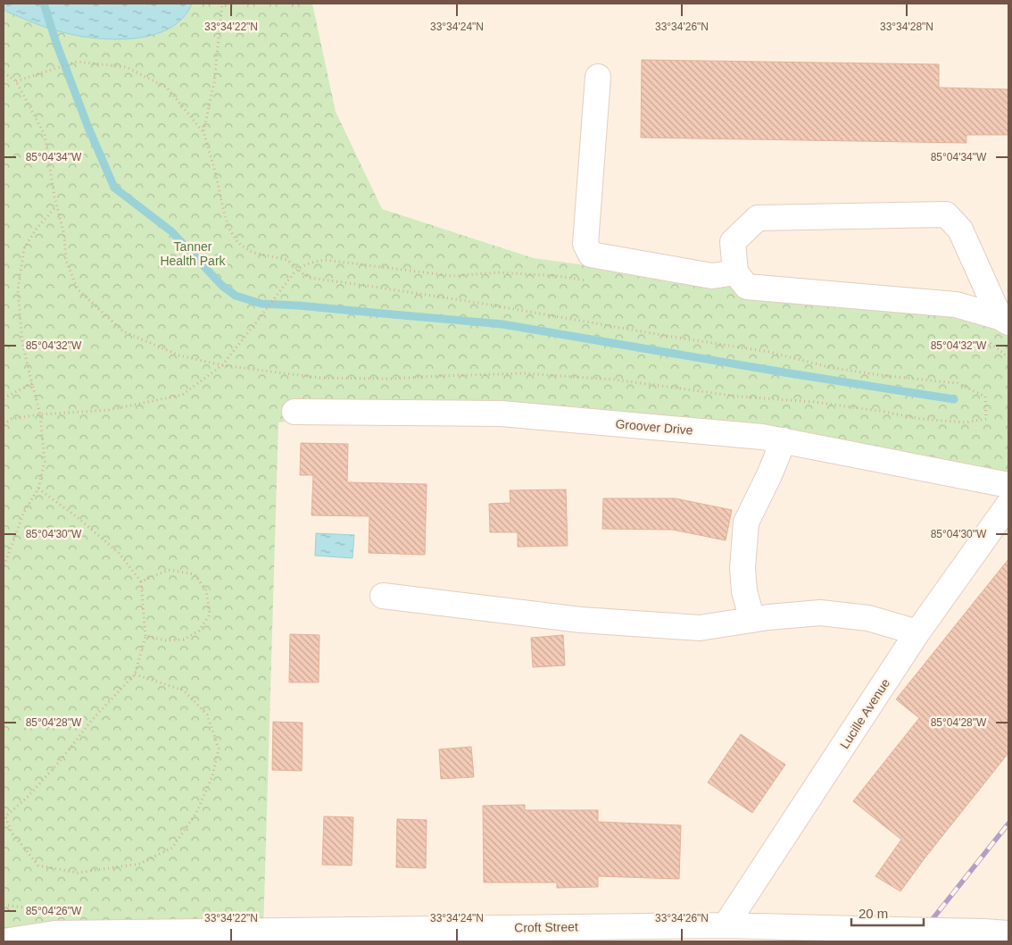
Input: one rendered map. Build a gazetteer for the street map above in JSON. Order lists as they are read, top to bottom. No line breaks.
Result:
{"streets":{"street":["Groover Drive","Lucille Avenue","Croft Street"]},"crossings":[["Lucille Avenue","Croft Street"]],"parks":["Tanner Health Park"],"scale_bar":"20 m","coordinates":["33°34'22\"N","33°34'24\"N","33°34'26\"N","33°34'28\"N","85°04'34\"W","85°04'32\"W","85°04'30\"W","85°04'28\"W","85°04'26\"W"]}
